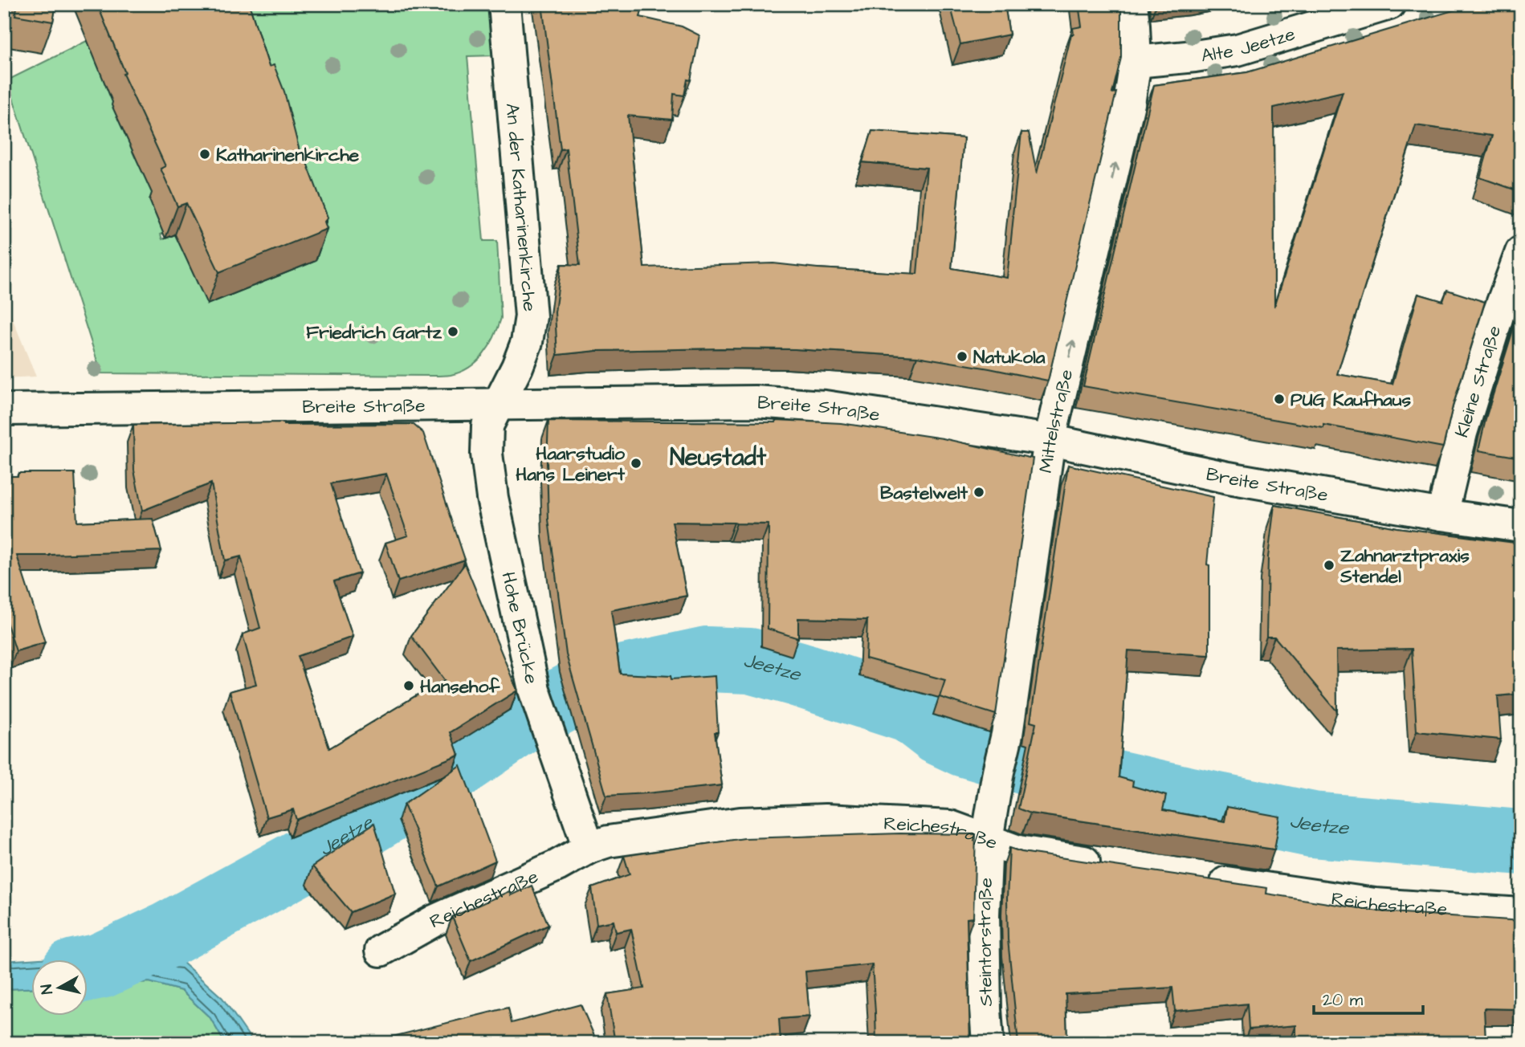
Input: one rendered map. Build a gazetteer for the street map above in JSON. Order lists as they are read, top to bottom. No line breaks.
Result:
{"streets":{"street":["Alte Jeetze","An der Katharinenkirche","Kleine Straße","Breite Straße","Mittelstraße","Hohe Brücke","Reichestraße","Steintorstraße"]},"crossings":[["Alte Jeetze","Mittelstraße"],["An der Katharinenkirche","Breite Straße"],["An der Katharinenkirche","Hohe Brücke"],["Kleine Straße","Breite Straße"],["Breite Straße","Mittelstraße"],["Breite Straße","Hohe Brücke"],["Mittelstraße","Reichestraße"],["Mittelstraße","Steintorstraße"],["Hohe Brücke","Reichestraße"],["Reichestraße","Steintorstraße"]],"one_way":["Mittelstraße"],"districts":["Neustadt"],"water":["Jeetze"],"places":["Katharinenkirche","Friedrich Gartz","Natukola","PUG Kaufhaus","Haarstudio Hans Leinert","Bastelwelt","Zahnarztpraxis Stendel","Hansehof"],"scale_bar":"20 m","north":"left"}
